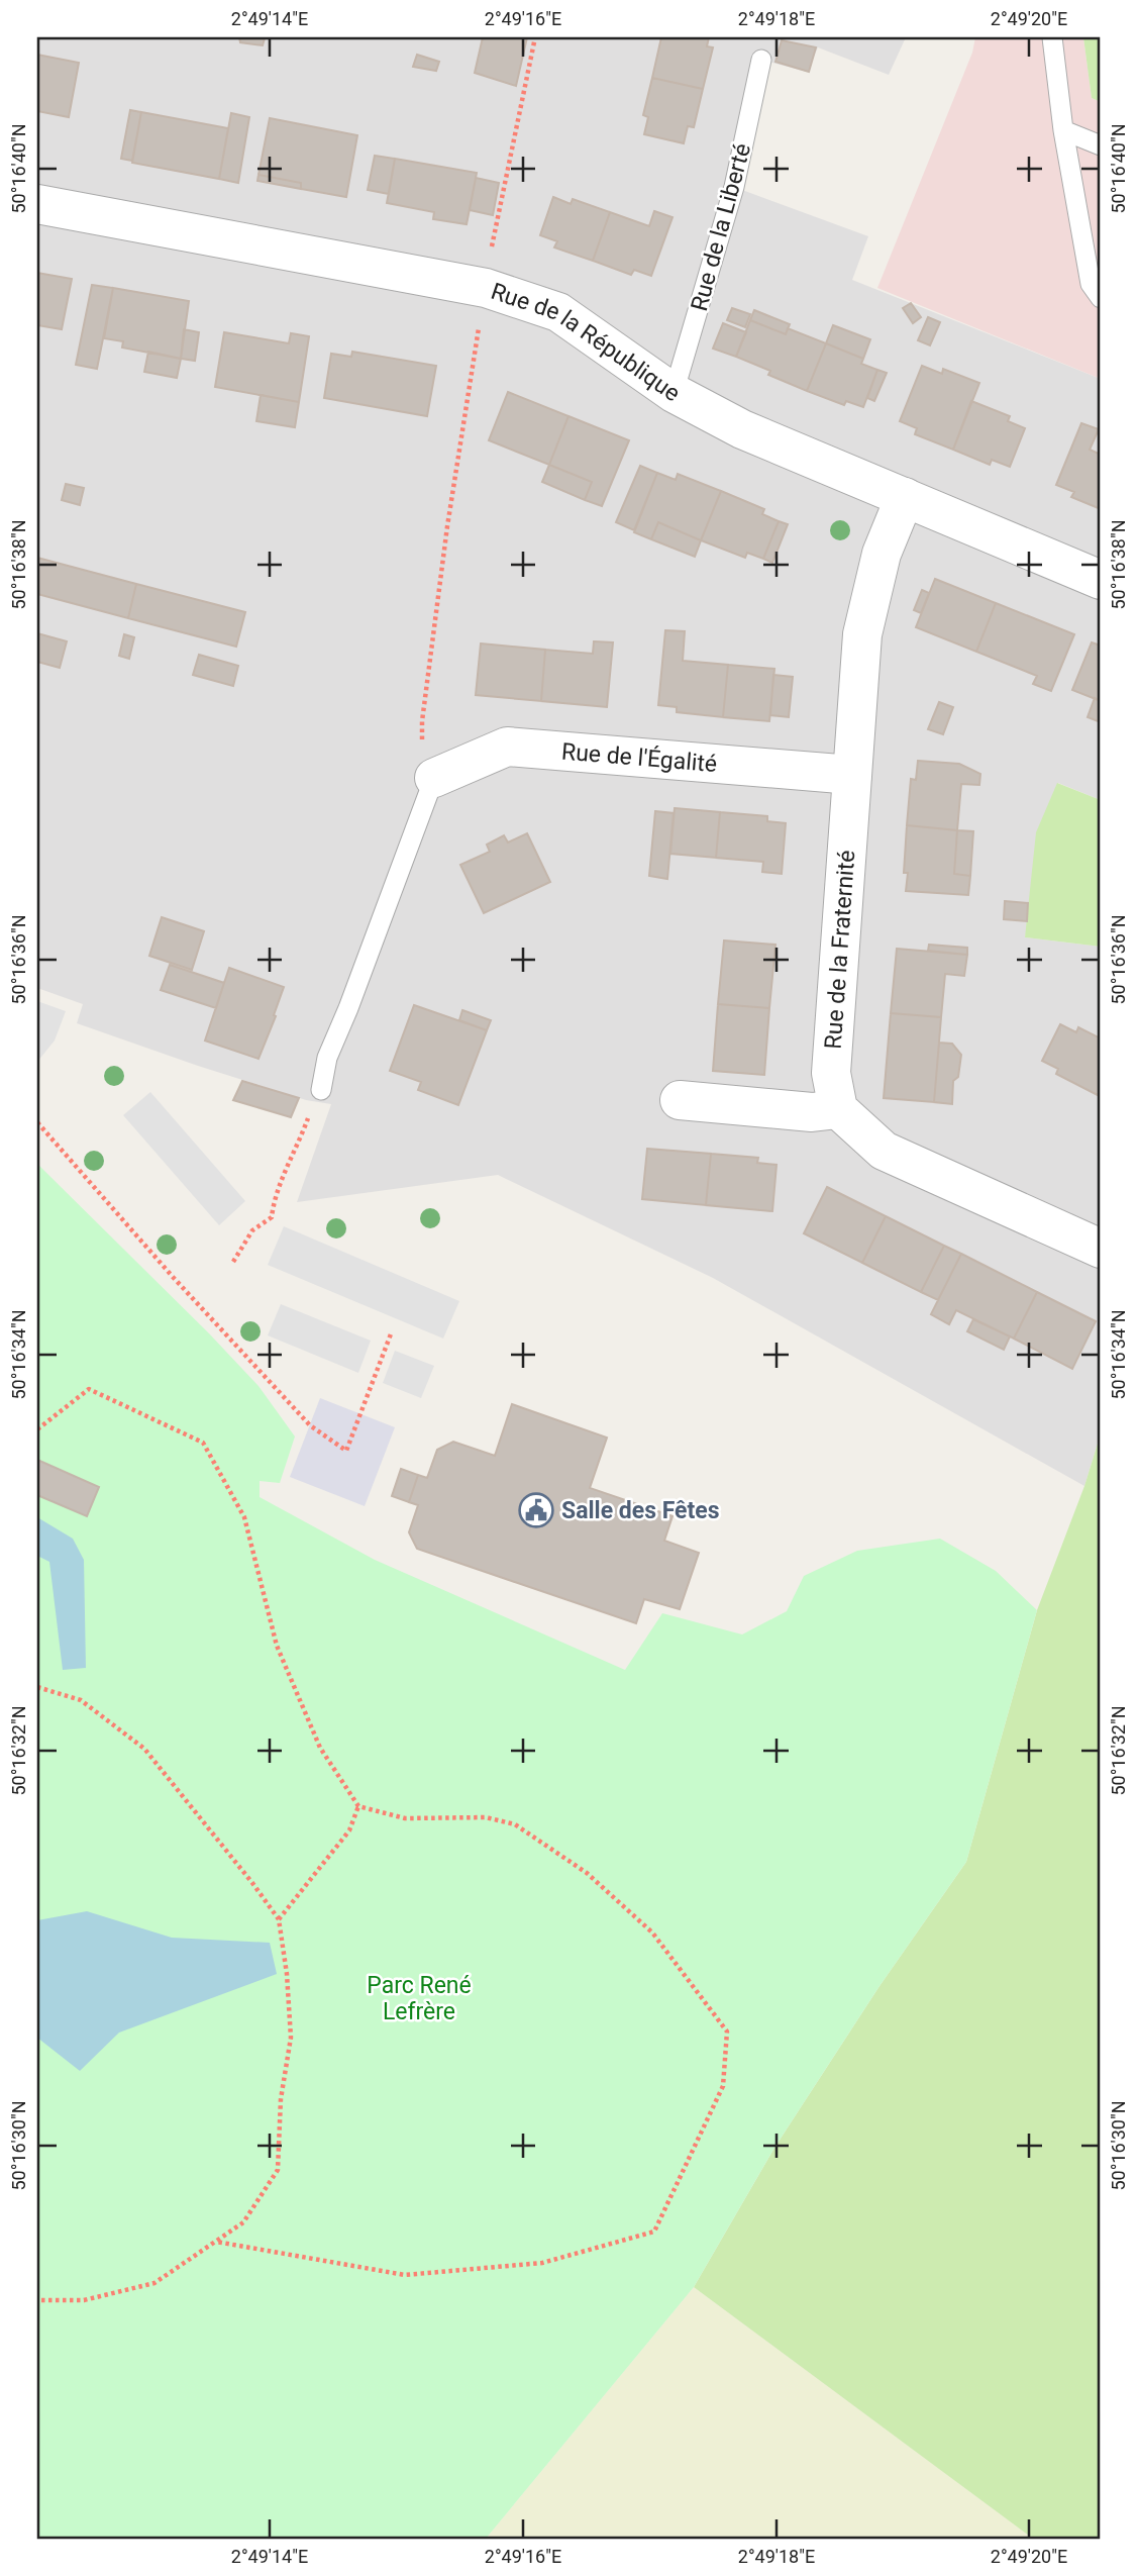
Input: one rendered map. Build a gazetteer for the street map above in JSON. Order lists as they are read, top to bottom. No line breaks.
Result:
{"streets":{"street":["Rue de la République","Rue de l'Égalité","Rue de la Fraternité"],"lane":["Rue de la Liberté"]},"crossings":[["Rue de la Liberté","Rue de la République"],["Rue de la République","Rue de la Fraternité"],["Rue de l'Égalité","Rue de la Fraternité"]],"parks":["Parc René Lefrère"],"places":{"public building":["Salle des Fêtes"]},"coordinates":["2°49'14\"E","2°49'16\"E","2°49'18\"E","2°49'20\"E","50°16'40\"N","50°16'38\"N","50°16'36\"N","50°16'34\"N","50°16'32\"N","50°16'30\"N"]}
